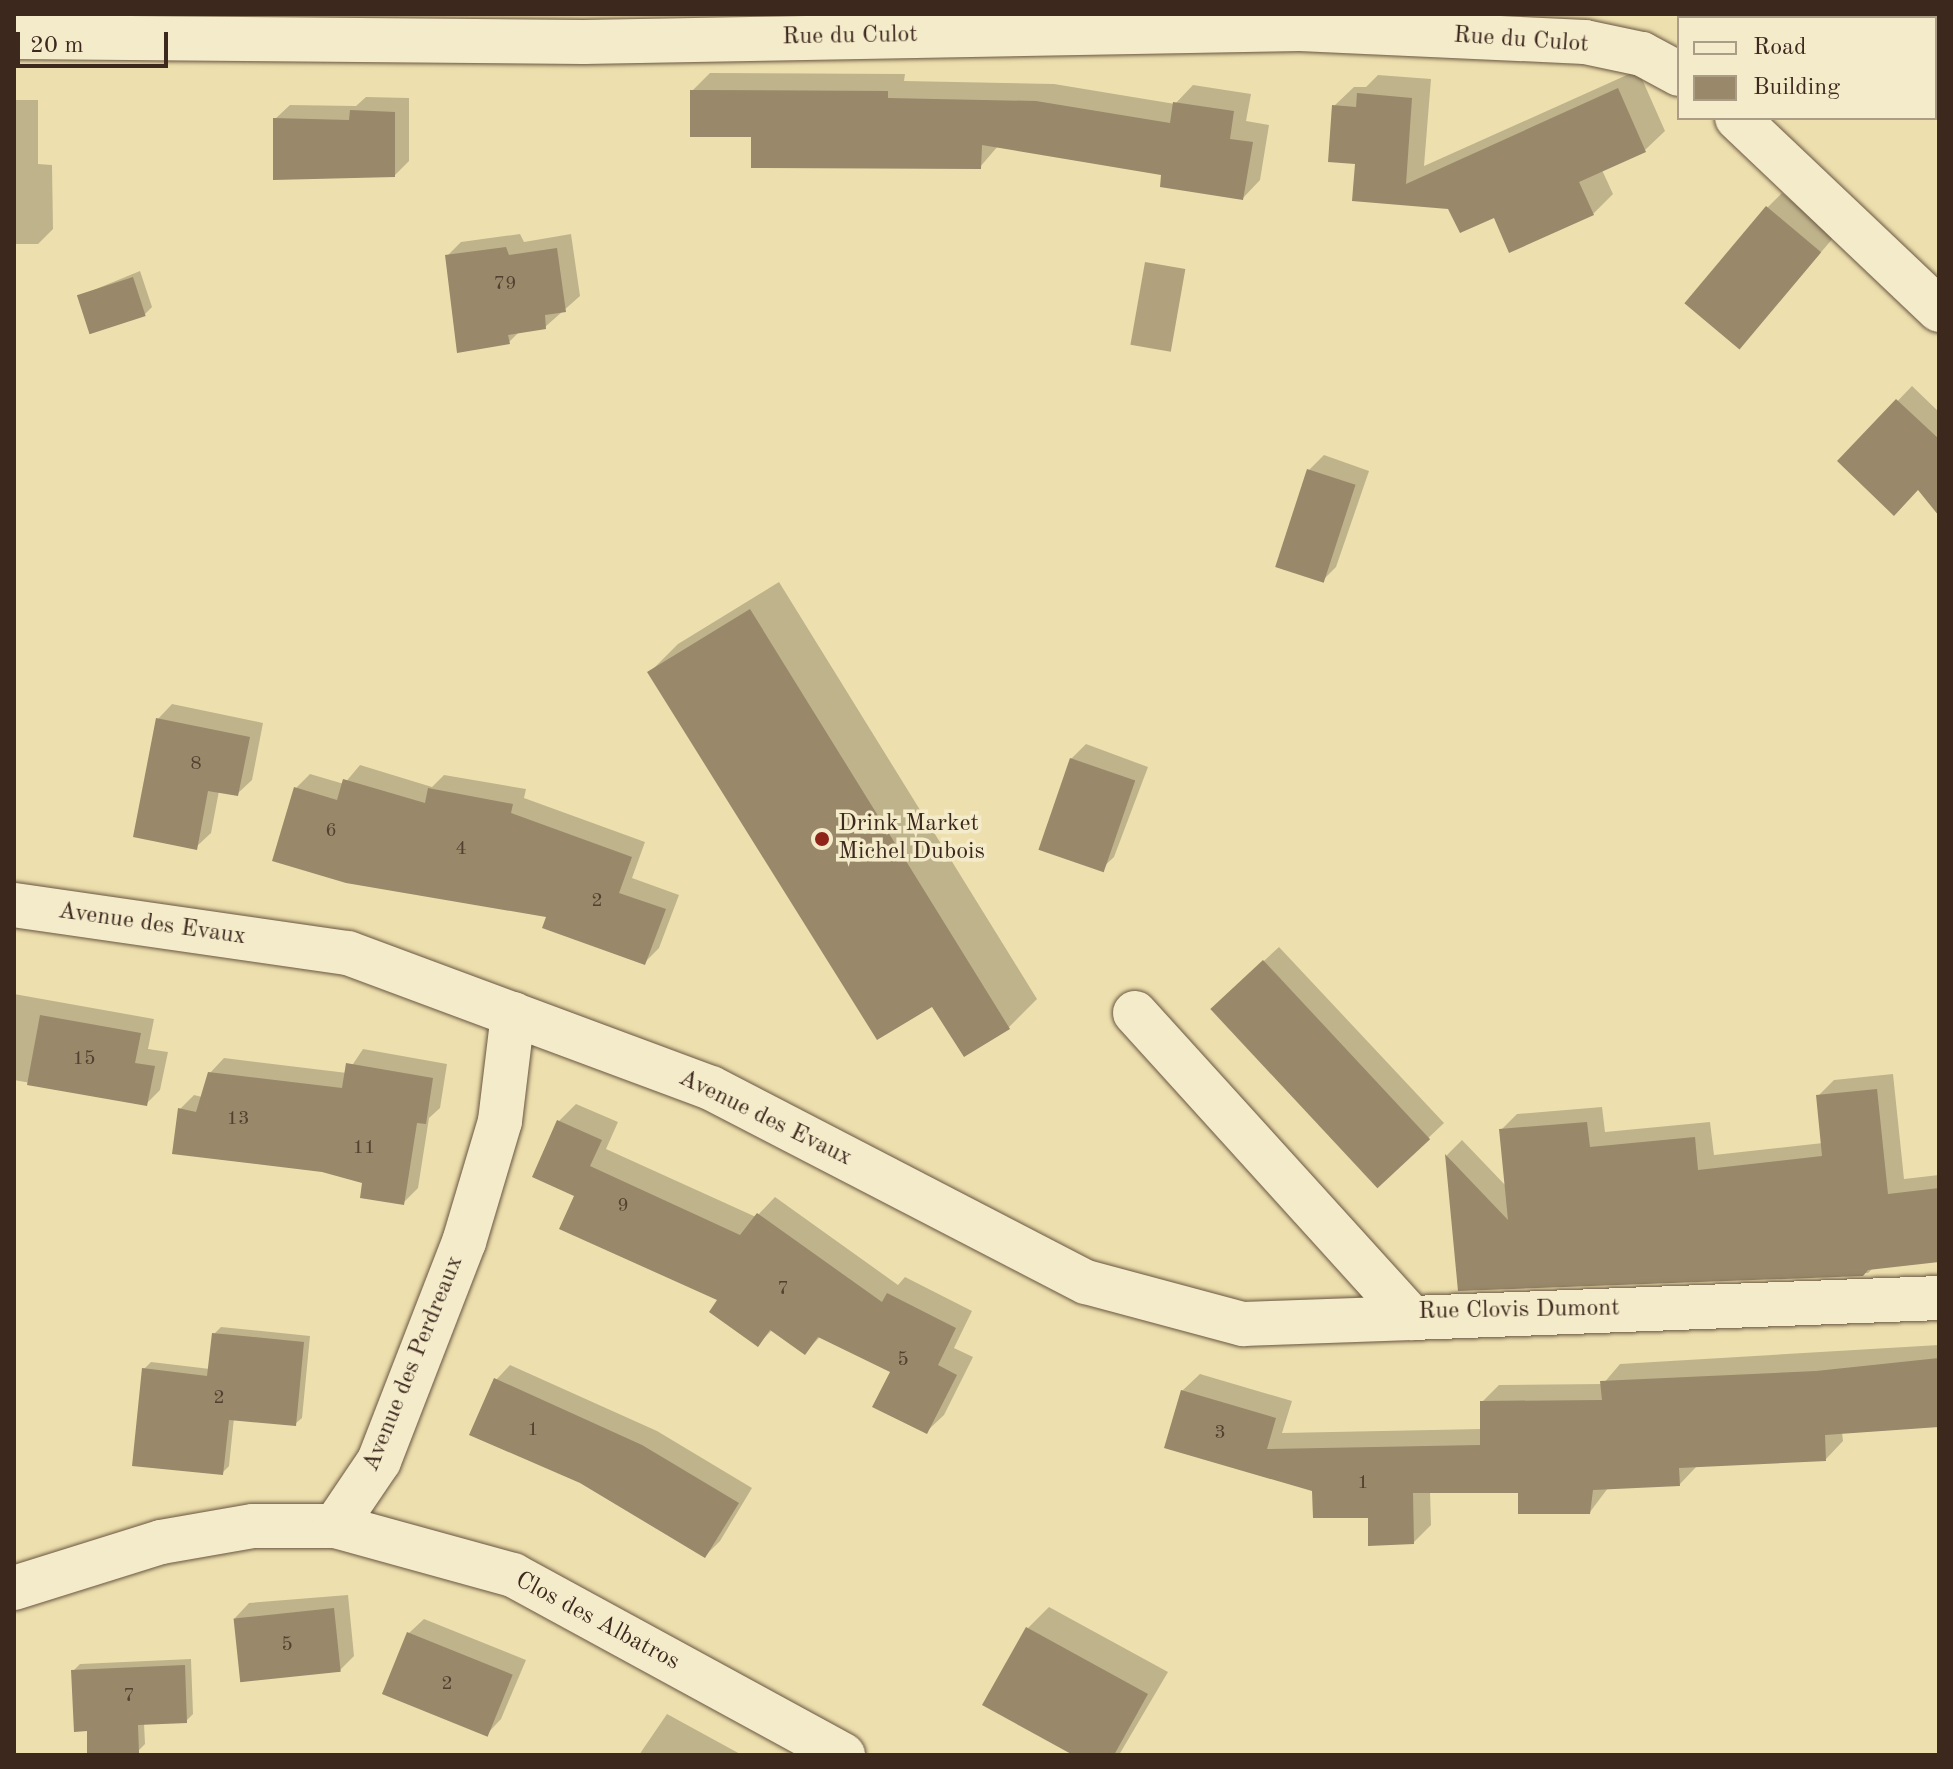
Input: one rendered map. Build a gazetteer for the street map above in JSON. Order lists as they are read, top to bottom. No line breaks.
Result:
{"streets":{"street":["Rue du Culot","Avenue des Evaux","Rue Clovis Dumont","Avenue des Perdreaux","Clos des Albatros"]},"crossings":[["Avenue des Evaux","Rue Clovis Dumont"],["Avenue des Evaux","Avenue des Perdreaux"],["Avenue des Perdreaux","Clos des Albatros"]],"places":["Drink Market Michel Dubois"],"house_numbers":["79","8","6","4","2","15","13","11","9","7","5","2","1","3","1","5","2","7"],"legend":["Road","Building"],"scale_bar":"20 m"}
